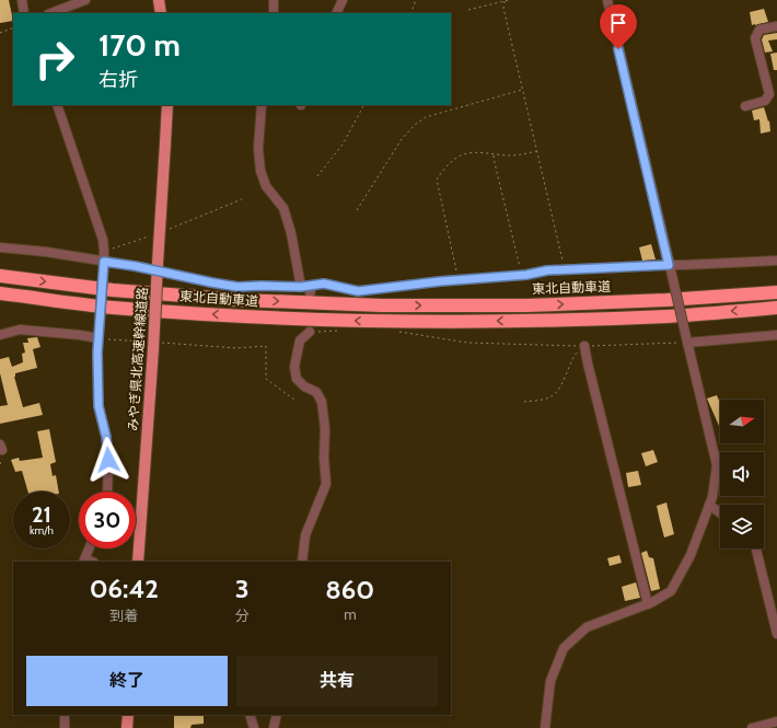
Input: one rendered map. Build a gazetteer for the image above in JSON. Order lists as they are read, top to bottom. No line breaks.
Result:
{"streets":{"highway":["東北自動車道"],"main road":["みやぎ県北高速幹線道路"]},"north":"right","page":{"turn":["170 m","右折"],"speed":"21 km/h","limit":"30","eta":["06:42","到着","3","分","860","m"],"buttons":["終了","共有"]}}
